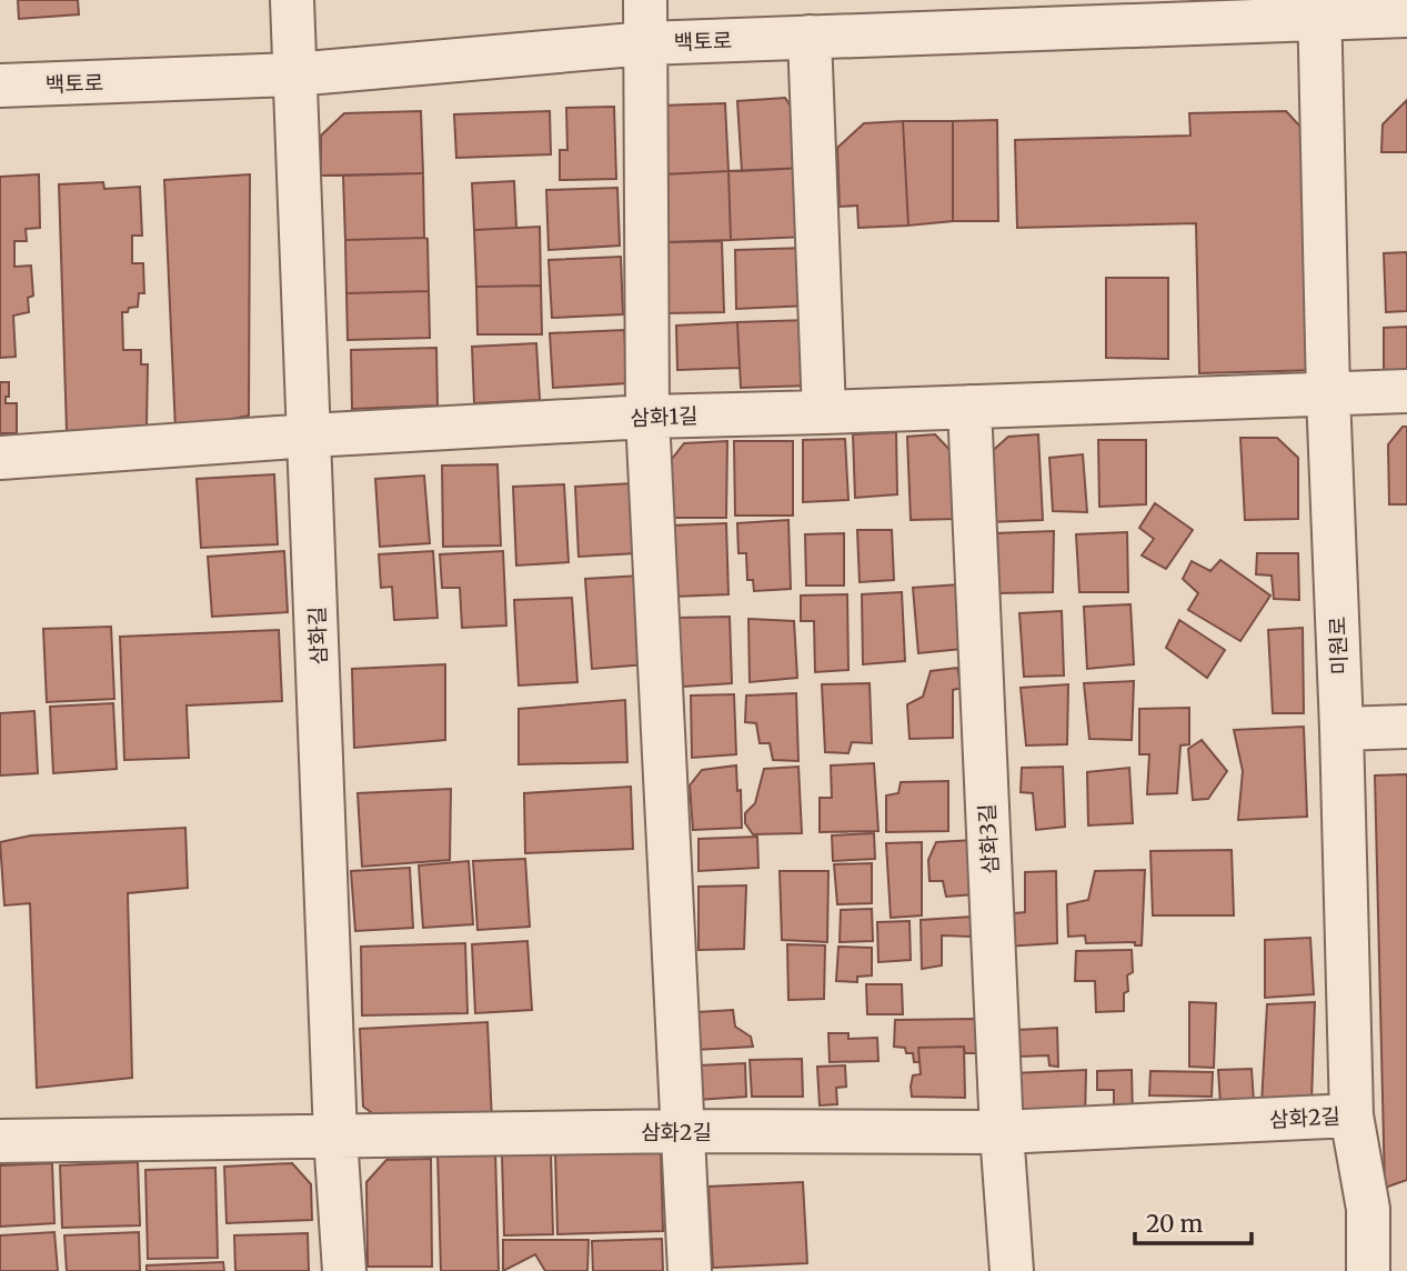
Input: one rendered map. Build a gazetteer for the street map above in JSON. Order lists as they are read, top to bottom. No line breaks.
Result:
{"streets":{"street":["백토로","삼화1길","삼화길","미원로","삼화3길","삼화2길"]},"crossings":[["백토로","삼화길"],["백토로","미원로"],["삼화1길","삼화길"],["삼화1길","미원로"],["삼화1길","삼화3길"],["삼화길","삼화2길"],["미원로","삼화2길"],["삼화3길","삼화2길"]],"scale_bar":"20 m"}
